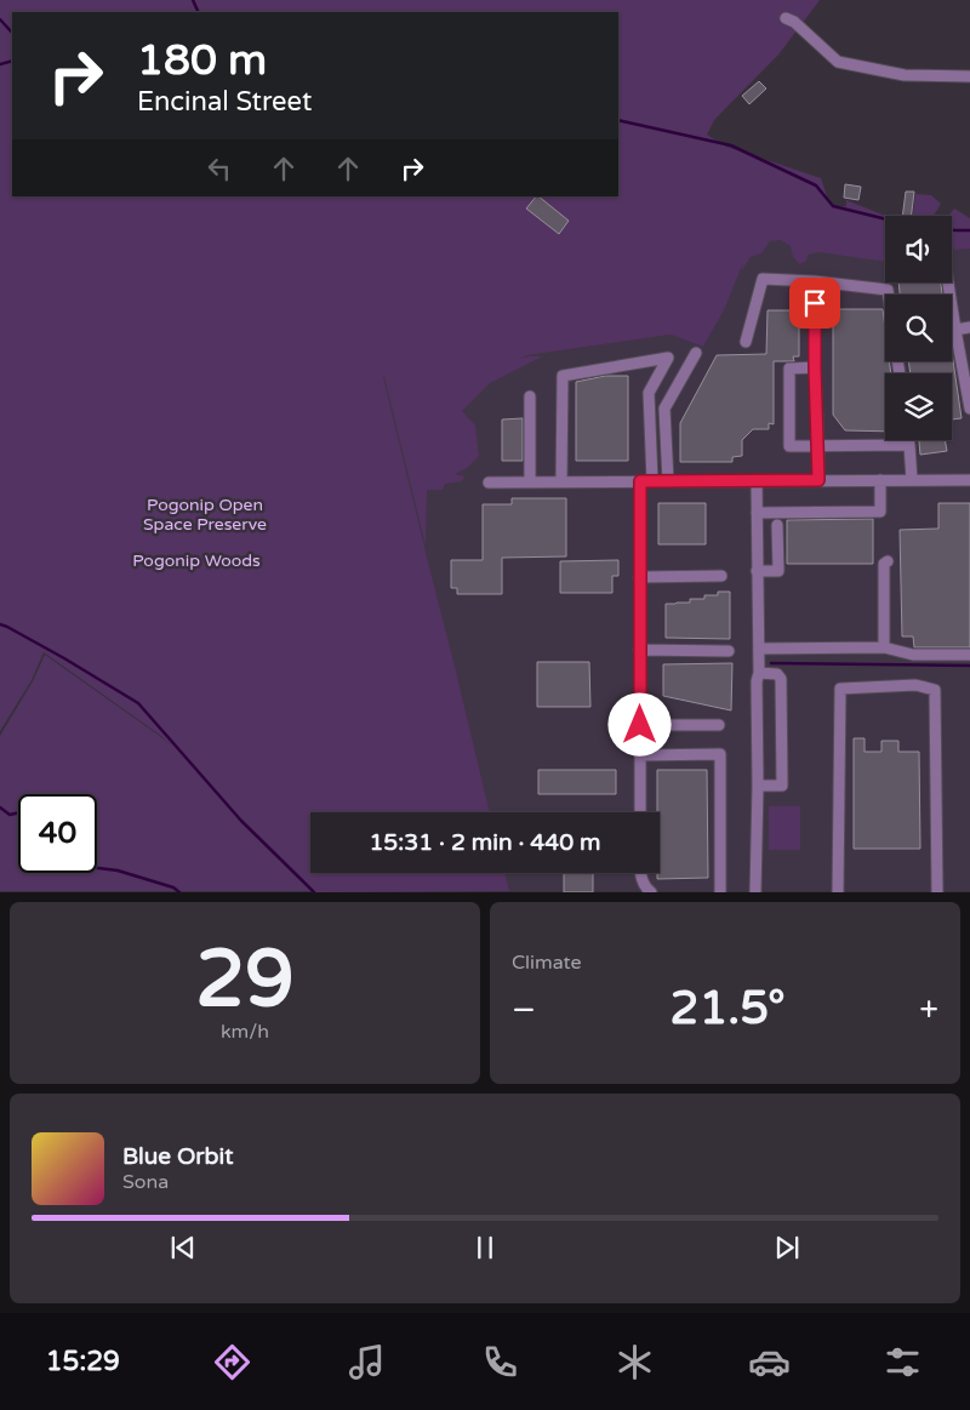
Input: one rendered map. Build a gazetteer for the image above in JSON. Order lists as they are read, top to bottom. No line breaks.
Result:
{"parks":["Pogonip Open Space Preserve","Pogonip Woods"],"page":{"turn":["180 m","Encinal Street"],"limit":"40","trip":"15:31 · 2 min · 440 m","tile":[["29","km/h"],"Climate"],"heat":["−","21.5°","+"],"song":["Blue Orbit","Sona"],"tabs":"15:29"}}
